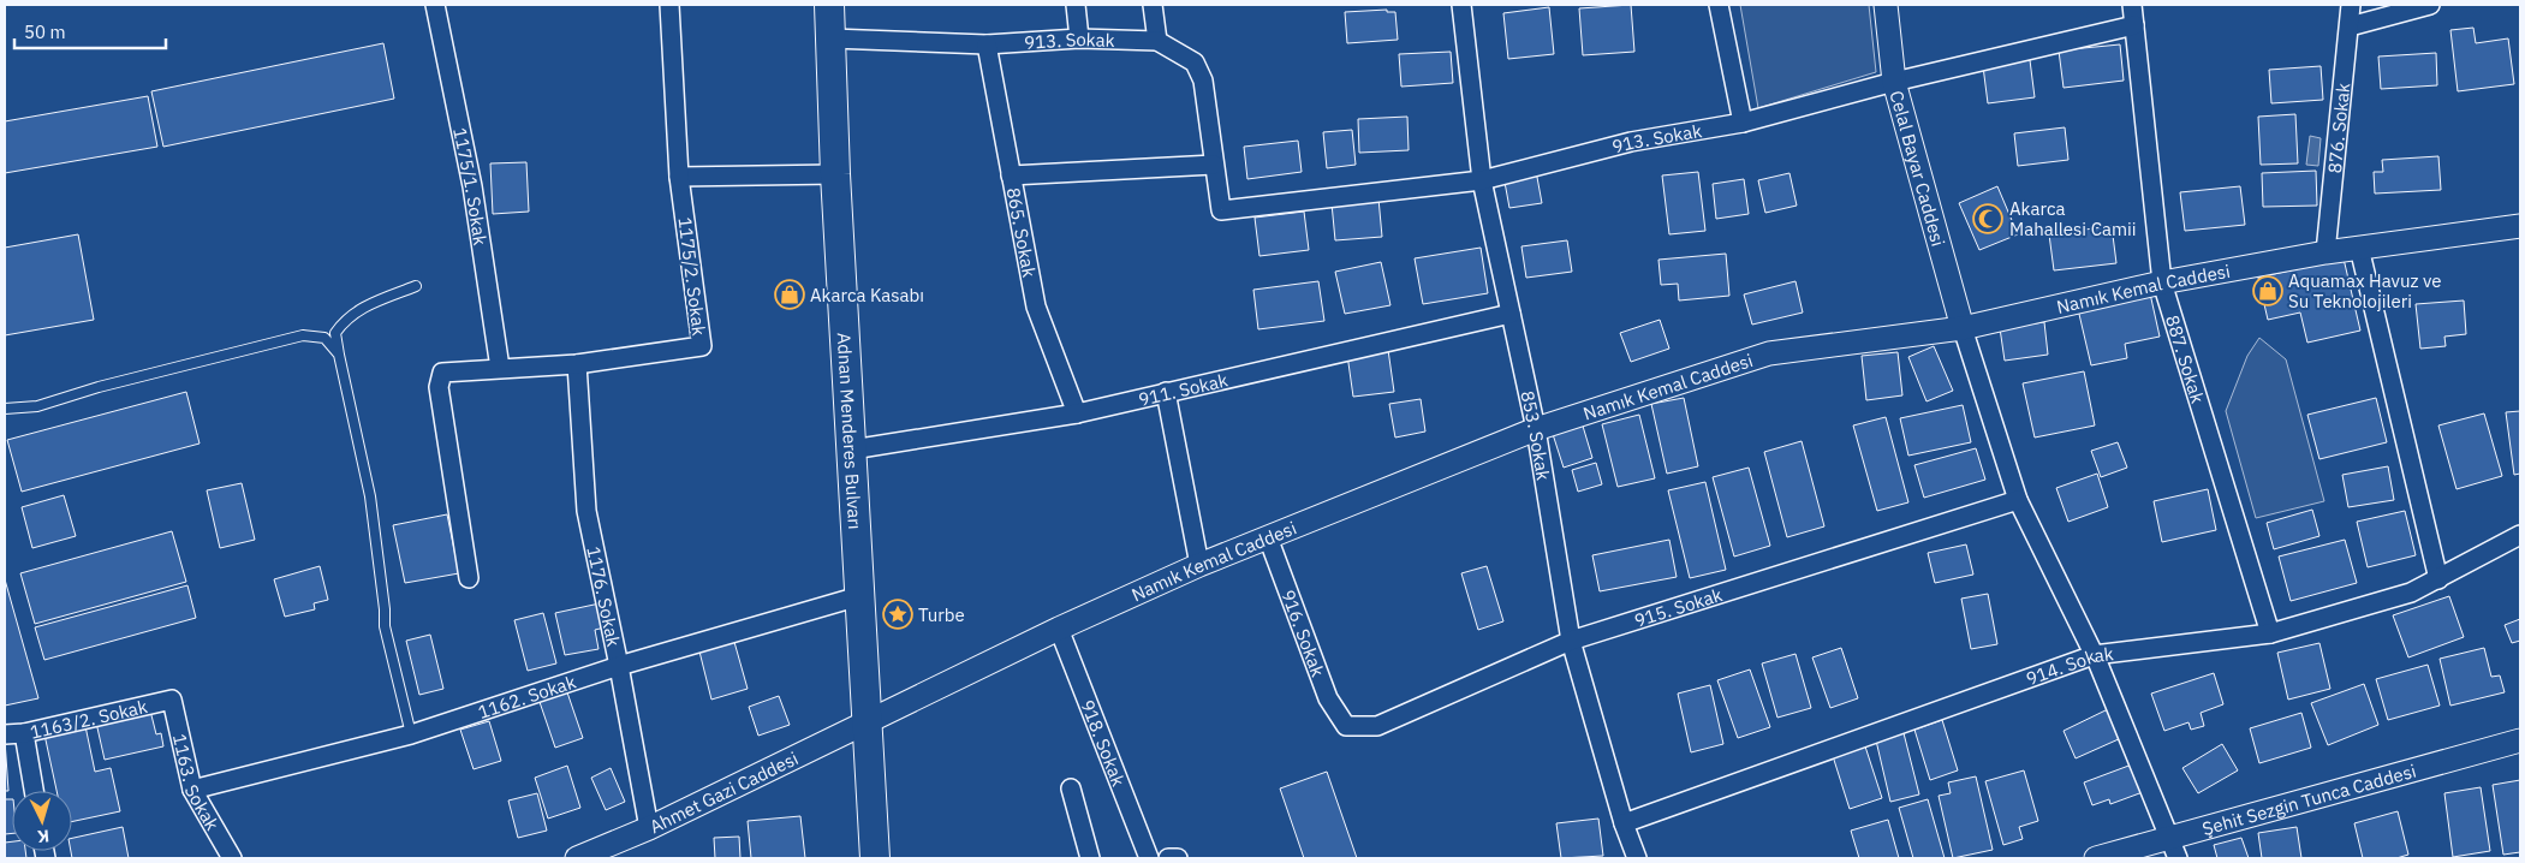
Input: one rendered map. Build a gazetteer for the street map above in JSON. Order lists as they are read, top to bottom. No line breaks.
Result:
{"streets":{"main road":["Adnan Menderes Bulvarı"],"street":["913. Sokak","876. Sokak","Celal Bayar Caddesi","1175/1. Sokak","865. Sokak","1175/2. Sokak","Namık Kemal Caddesi","887. Sokak","911. Sokak","853. Sokak","1176. Sokak","915. Sokak","916. Sokak","914. Sokak","1162. Sokak","1163/2. Sokak","918. Sokak","1163. Sokak","Ahmet Gazi Caddesi","Şehit Sezgin Tunca Caddesi"]},"crossings":[["913. Sokak","Celal Bayar Caddesi"],["913. Sokak","865. Sokak"],["913. Sokak","887. Sokak"],["913. Sokak","Adnan Menderes Bulvarı"],["913. Sokak","853. Sokak"],["876. Sokak","Namık Kemal Caddesi"],["Celal Bayar Caddesi","Namık Kemal Caddesi"],["1175/1. Sokak","1175/2. Sokak"],["865. Sokak","911. Sokak"],["1175/2. Sokak","1176. Sokak"],["Namık Kemal Caddesi","887. Sokak"],["Namık Kemal Caddesi","Adnan Menderes Bulvarı"],["Namık Kemal Caddesi","853. Sokak"],["Namık Kemal Caddesi","916. Sokak"],["Namık Kemal Caddesi","918. Sokak"],["Namık Kemal Caddesi","Ahmet Gazi Caddesi"],["887. Sokak","914. Sokak"],["911. Sokak","Adnan Menderes Bulvarı"],["911. Sokak","853. Sokak"],["Adnan Menderes Bulvarı","1162. Sokak"],["Adnan Menderes Bulvarı","Ahmet Gazi Caddesi"],["853. Sokak","915. Sokak"],["853. Sokak","914. Sokak"],["1176. Sokak","1162. Sokak"],["1176. Sokak","Ahmet Gazi Caddesi"],["915. Sokak","916. Sokak"],["1162. Sokak","1163. Sokak"],["1163/2. Sokak","1163. Sokak"]],"places":{"mosque":["Akarca Mahallesi Camii"],"shop":["Aquamax Havuz ve Su Teknolojileri","Akarca Kasabı"],"place":["Turbe"]},"scale_bar":"50 m","north":"bottom"}
